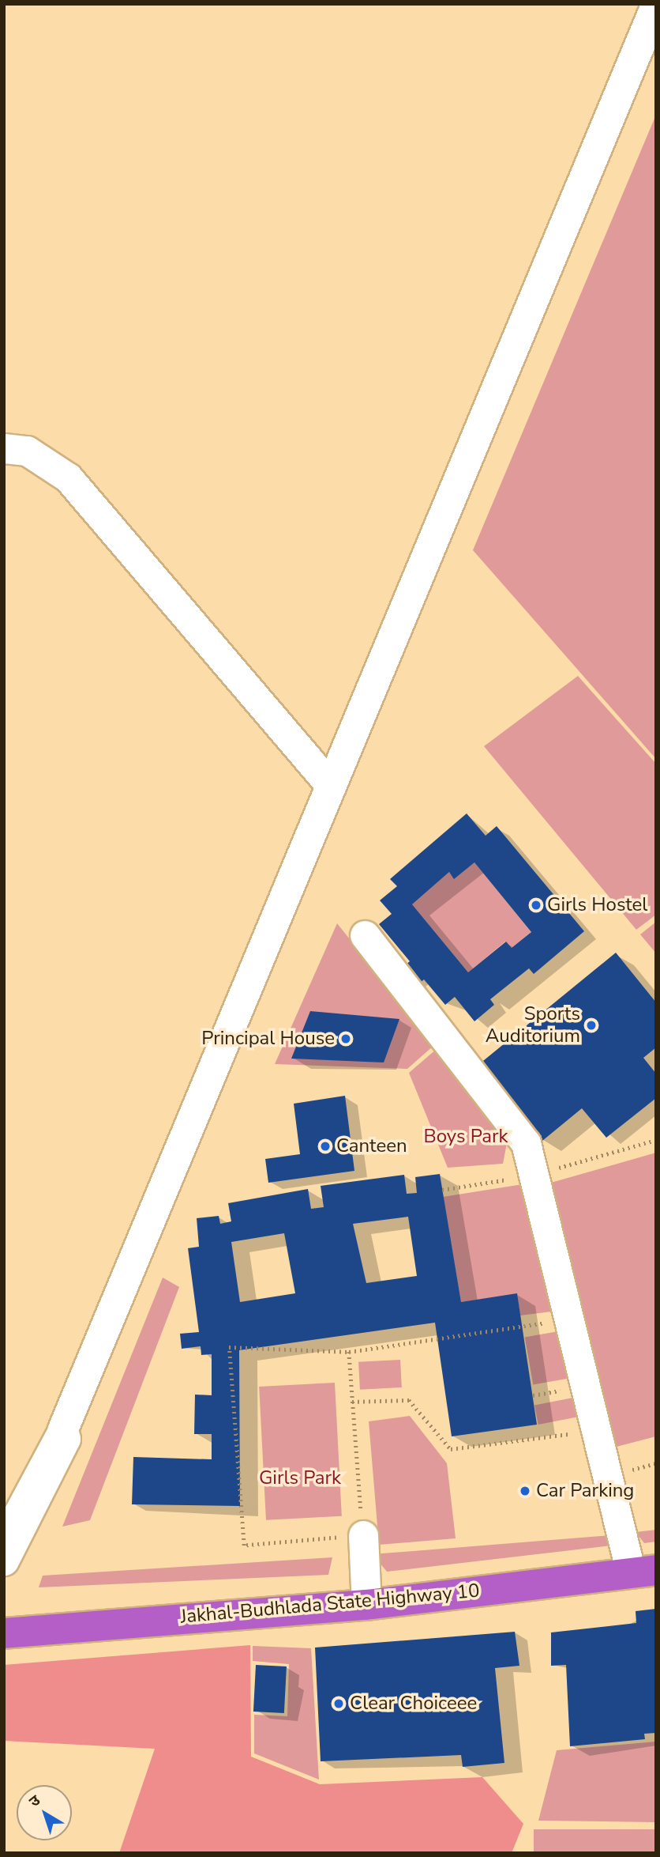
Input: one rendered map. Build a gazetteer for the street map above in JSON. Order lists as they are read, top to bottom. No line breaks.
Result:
{"streets":{"highway":["Jakhal-Budhlada State Highway 10"]},"parks":["Boys Park","Girls Park"],"places":["Girls Hostel","Sports Auditorium","Principal House","Canteen","Car Parking","Clear Choiceee"],"north":"top left"}
